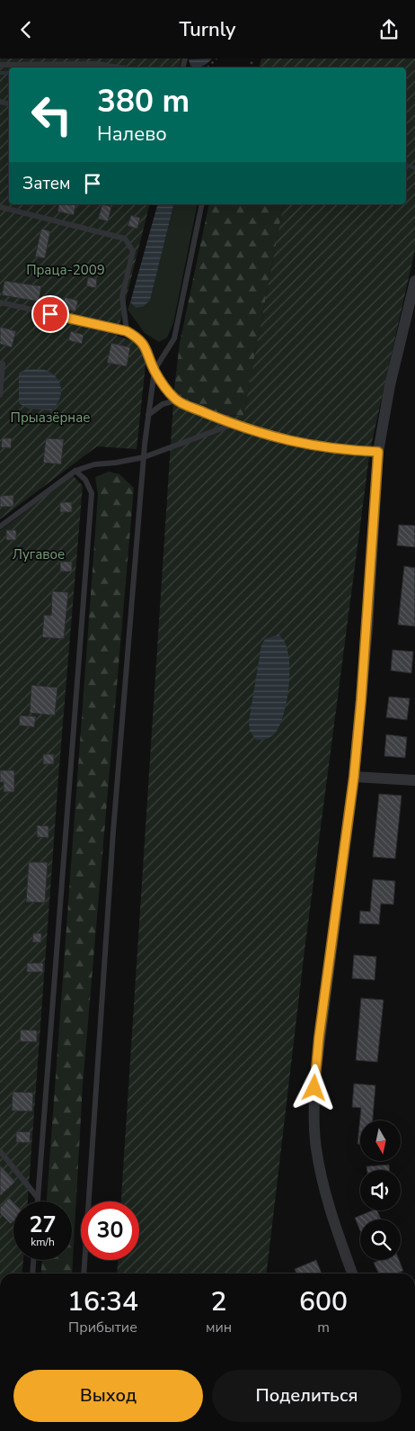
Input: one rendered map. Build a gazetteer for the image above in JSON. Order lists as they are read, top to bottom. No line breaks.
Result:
{"parks":["Праца-2009","Прыазёрнае","Лугавое"],"north":"bottom","page":{"header":"Turnly","turn":["380 m","Налево"],"then":"Затем","speed":"27 km/h","limit":"30","eta":["16:34","Прибытие","2","мин","600","m"],"buttons":["Выход","Поделиться"]}}
